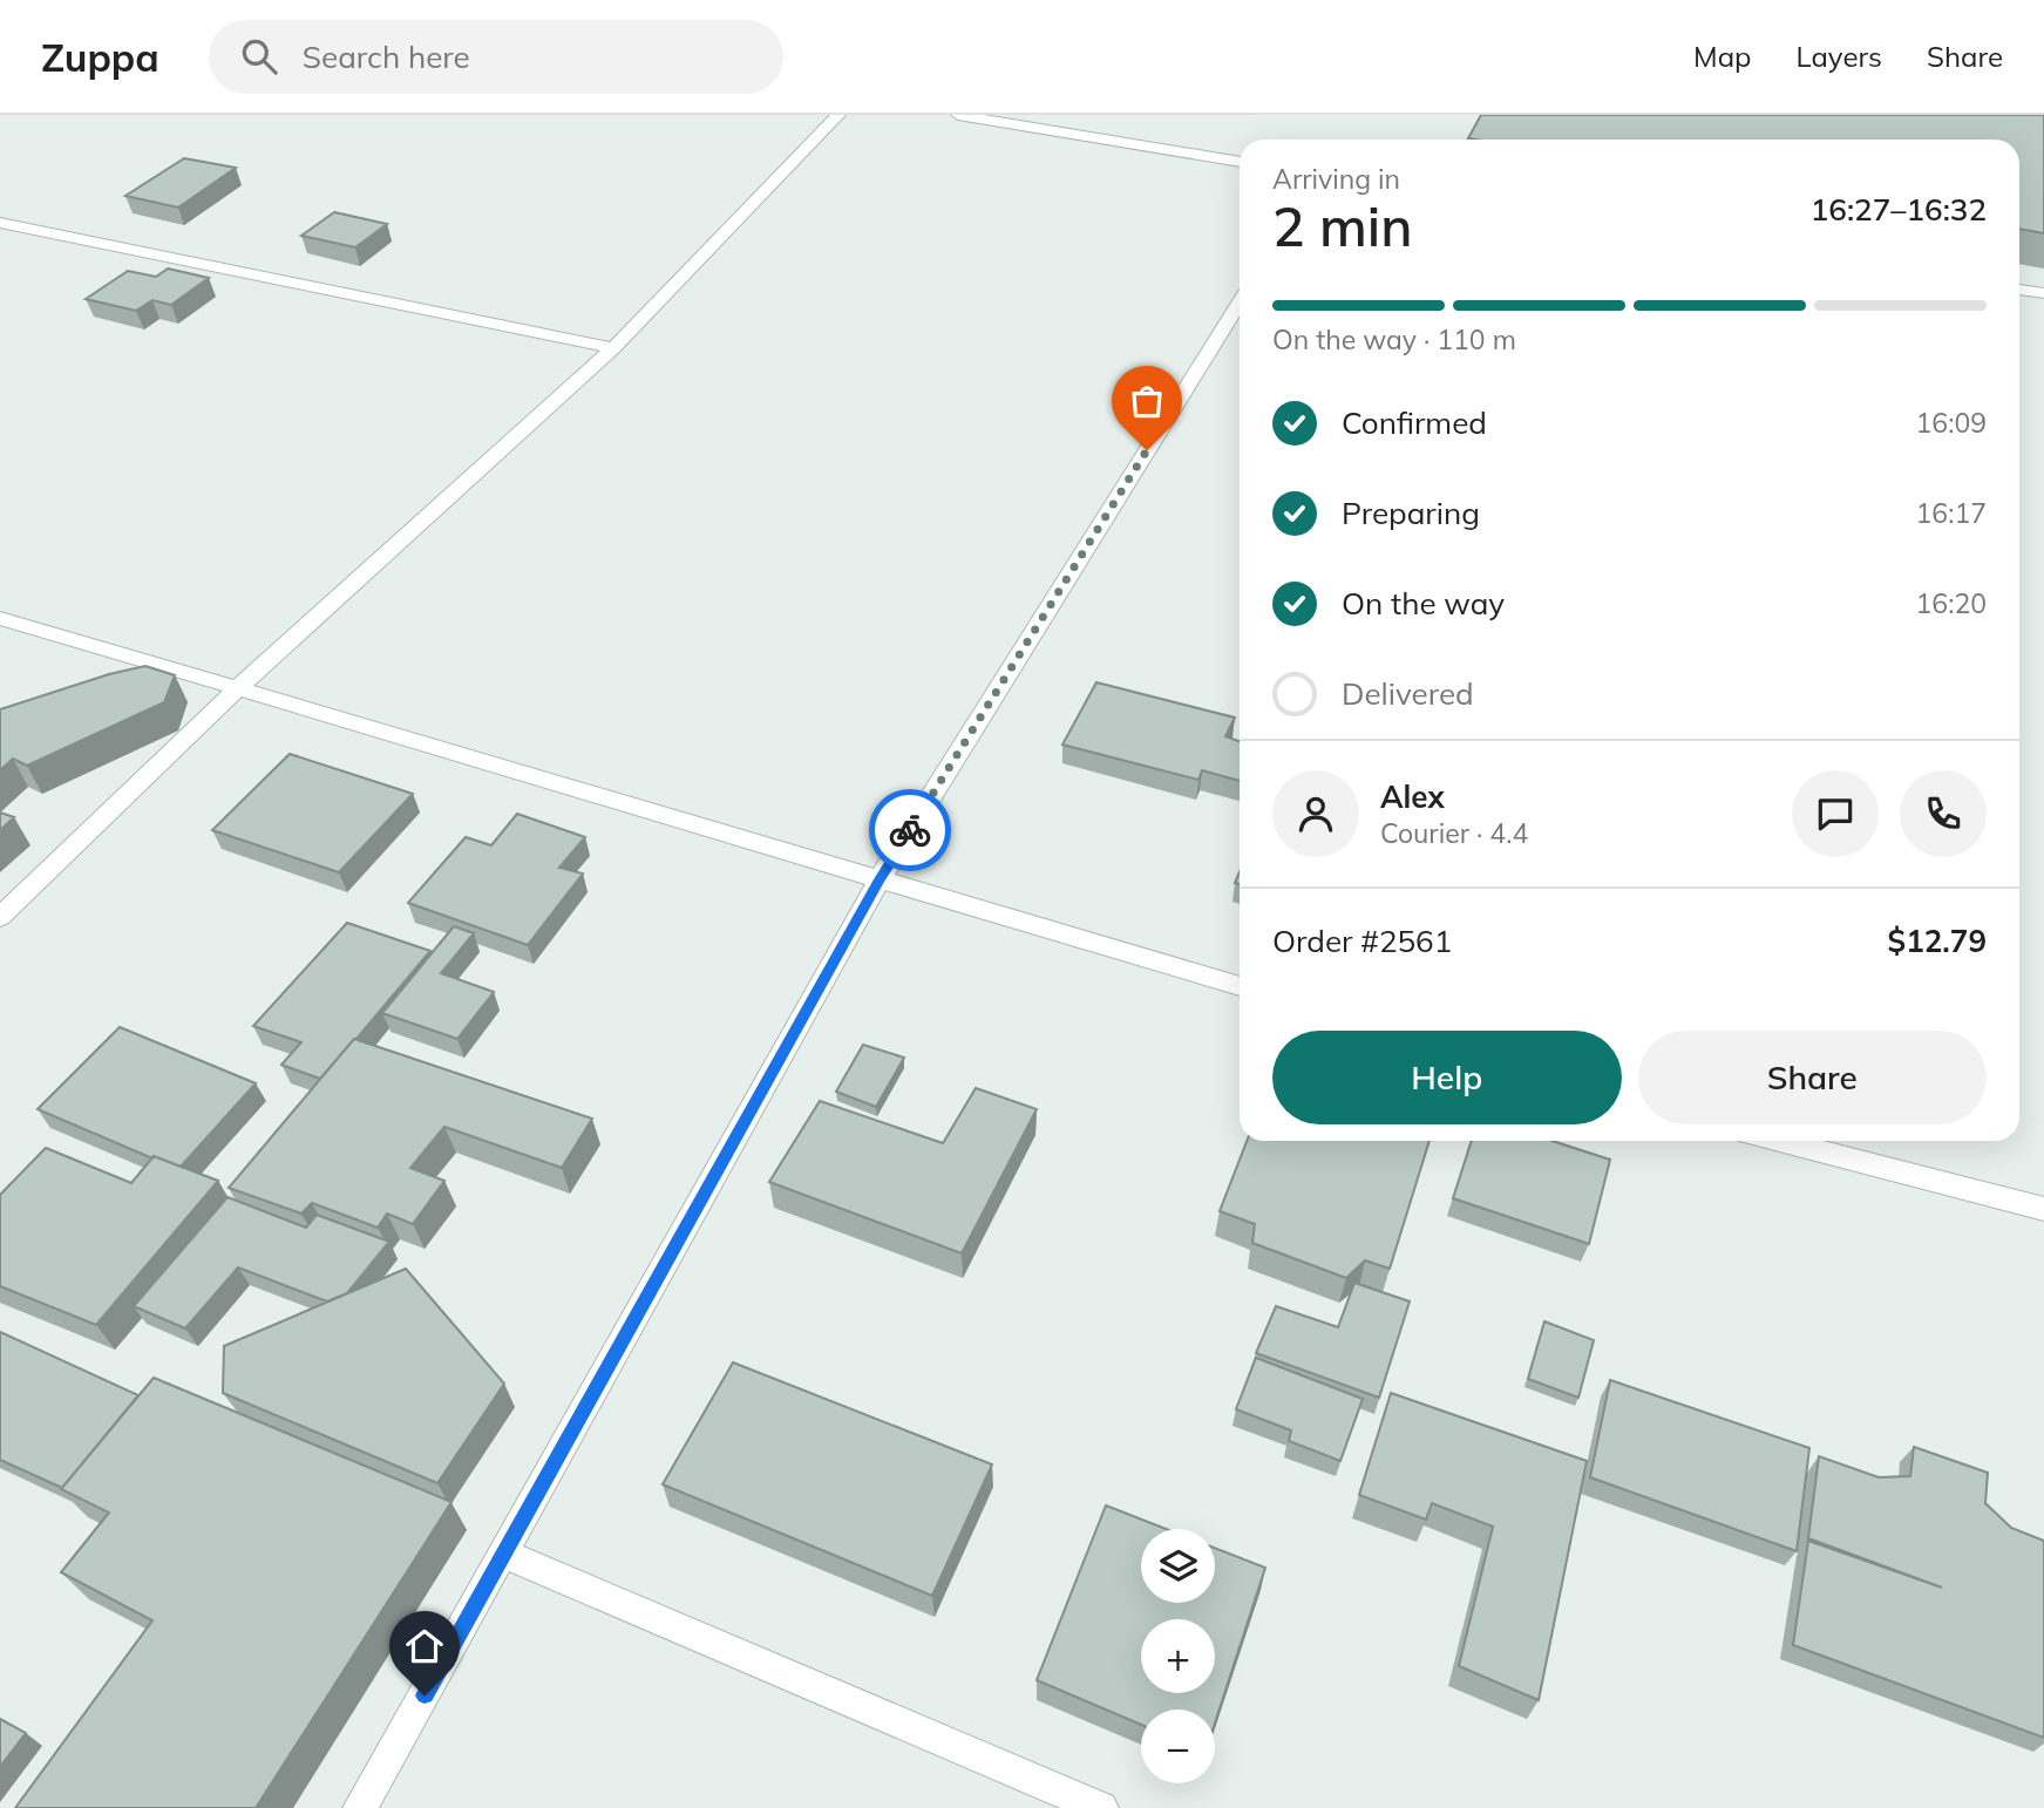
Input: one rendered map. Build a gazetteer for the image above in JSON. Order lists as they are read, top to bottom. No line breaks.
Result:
{"page":{"header":"Zuppa","search":"Search here","nav":["Map","Layers","Share"],"heading":["2 min","Arriving in","16:27–16:32"],"panel":["Alex","Courier · 4.4","Order #2561","$12.79"],"bar":"On the way · 110 m","list":[["Confirmed","16:09"],["Preparing","16:17"],["On the way","16:20"],"Delivered"],"buttons":["Help","Share"],"map_buttons":["+","−"]}}
